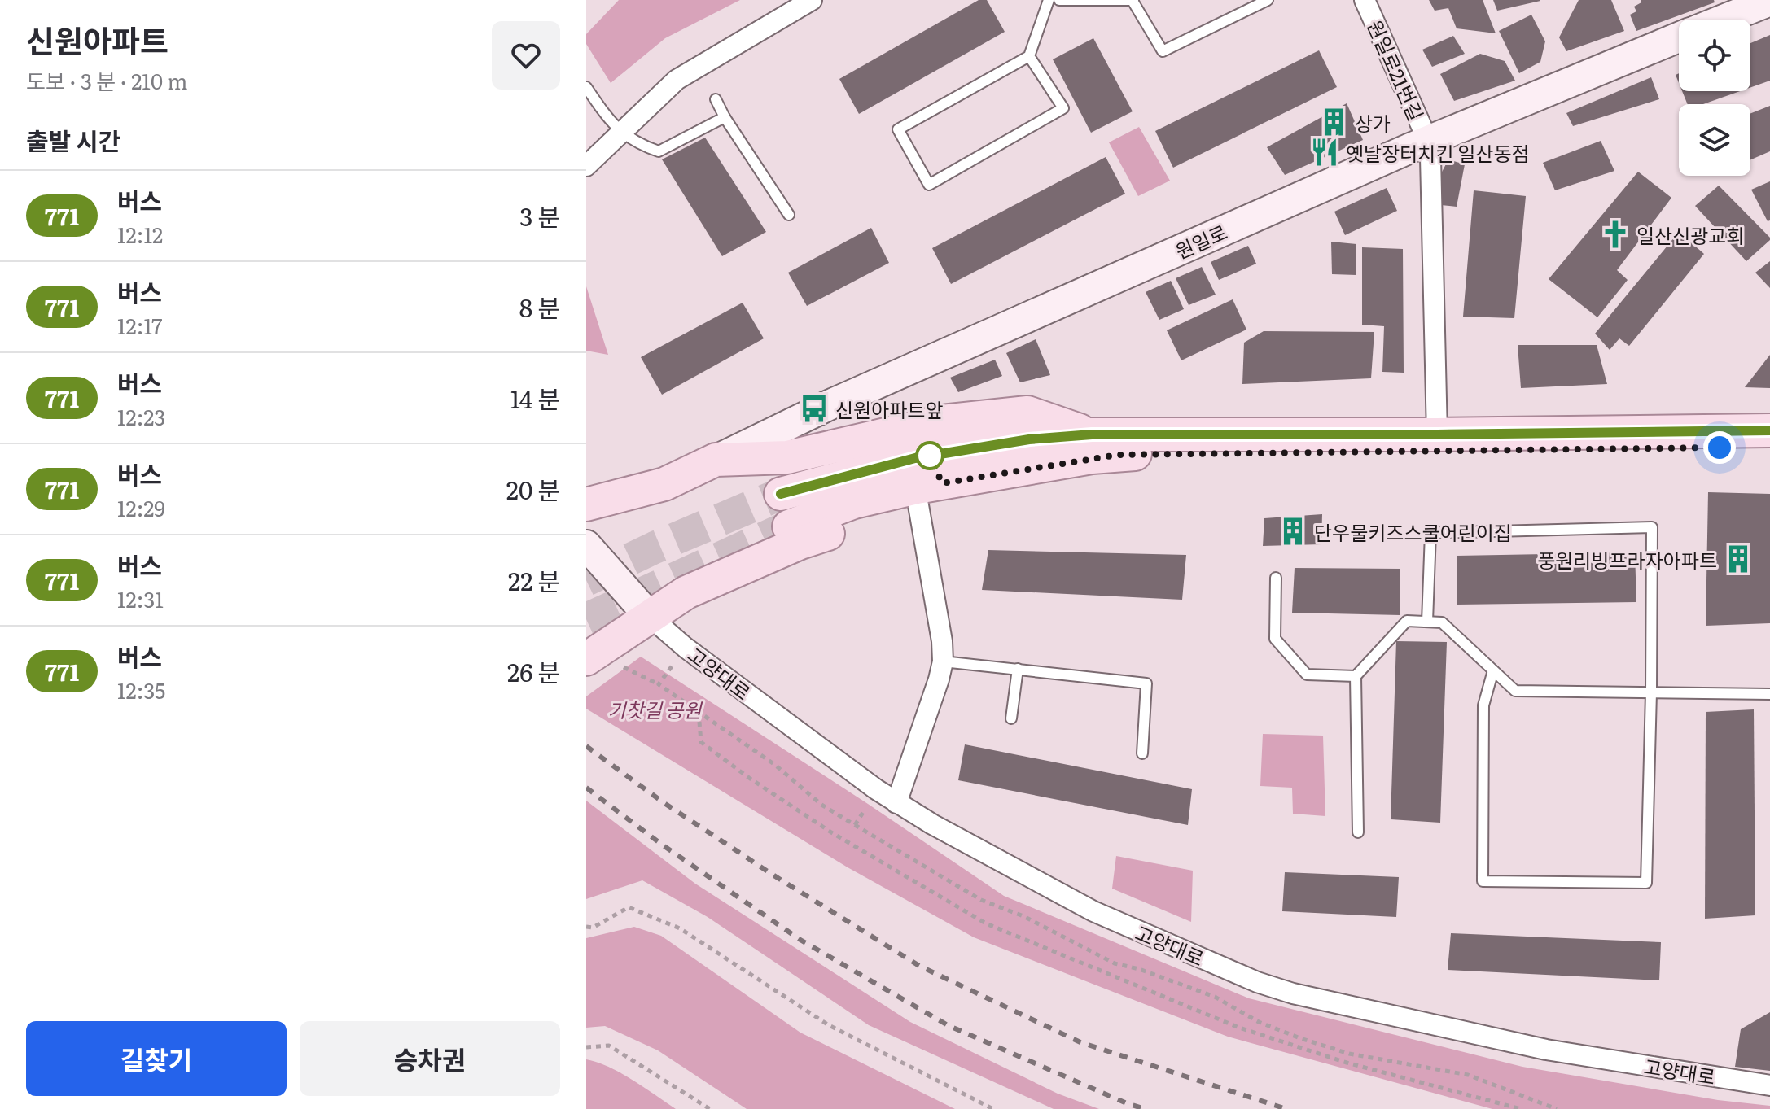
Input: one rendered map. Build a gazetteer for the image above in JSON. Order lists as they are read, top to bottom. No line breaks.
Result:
{"streets":{"street":["원일로21번길","원일로","고양대로"]},"crossings":[["원일로21번길","원일로"]],"parks":["기찻길 공원"],"places":{"building":["상가","단우물키즈스쿨어린이집","풍원리빙프라자아파트"],"restaurant":["옛날장터치킨 일산동점"],"church":["일산신광교회"],"bus stop":["신원아파트앞"]},"lines":["bus line 771"],"page":{"heading":[["신원아파트","도보 · 3 분 · 210 m"],"출발 시간"],"list":[{"mark":"771","name":"버스","note":"12:12","value":"3 분"},{"mark":"771","name":"버스","note":"12:17","value":"8 분"},{"mark":"771","name":"버스","note":"12:23","value":"14 분"},{"mark":"771","name":"버스","note":"12:29","value":"20 분"},{"mark":"771","name":"버스","note":"12:31","value":"22 분"},{"mark":"771","name":"버스","note":"12:35","value":"26 분"}],"buttons":["길찾기","승차권"]}}
